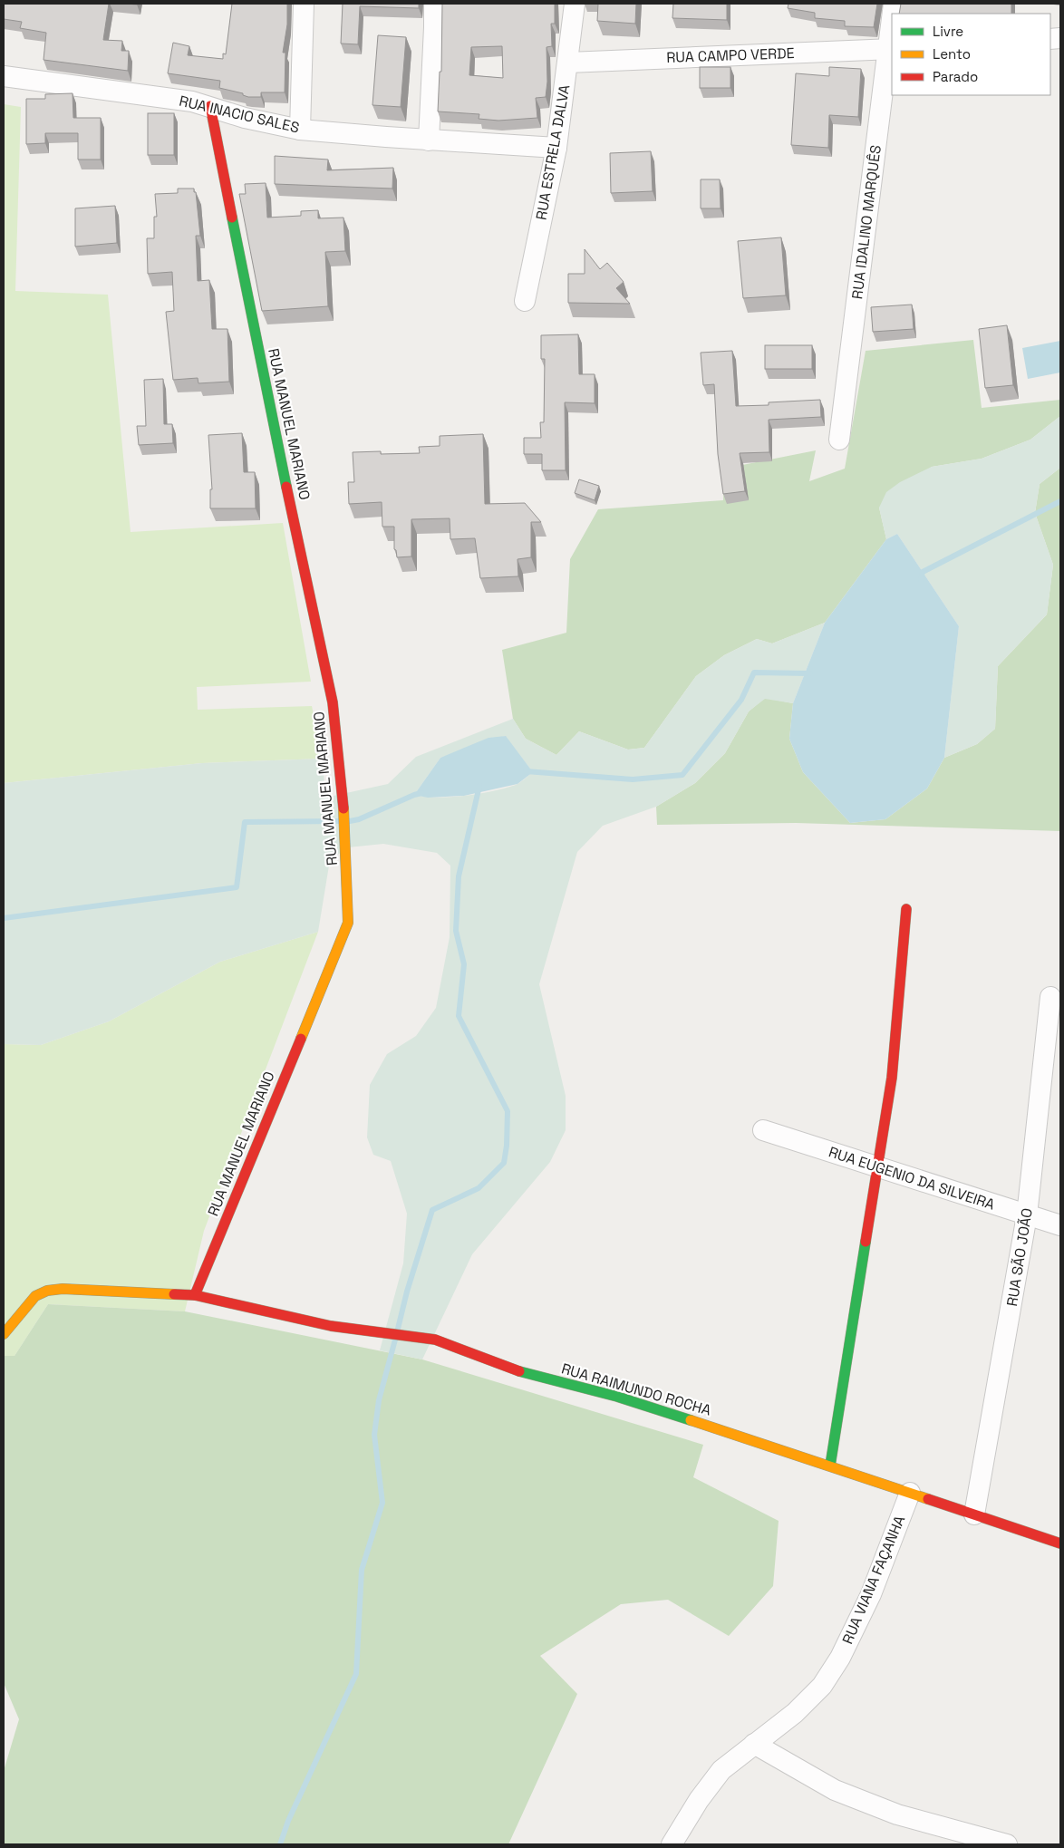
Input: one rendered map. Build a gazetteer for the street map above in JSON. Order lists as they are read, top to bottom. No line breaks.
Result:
{"streets":{"street":["RUA CAMPO VERDE","RUA INACIO SALES","RUA ESTRELA DALVA","RUA IDALINO MARQUÊS","RUA MANUEL MARIANO","RUA EUGENIO DA SILVEIRA","RUA SÃO JOÃO","RUA RAIMUNDO ROCHA","RUA VIANA FAÇANHA"]},"crossings":[["RUA CAMPO VERDE","RUA ESTRELA DALVA"],["RUA CAMPO VERDE","RUA IDALINO MARQUÊS"],["RUA INACIO SALES","RUA ESTRELA DALVA"],["RUA INACIO SALES","RUA MANUEL MARIANO"],["RUA MANUEL MARIANO","RUA RAIMUNDO ROCHA"],["RUA EUGENIO DA SILVEIRA","RUA SÃO JOÃO"],["RUA SÃO JOÃO","RUA RAIMUNDO ROCHA"],["RUA RAIMUNDO ROCHA","RUA VIANA FAÇANHA"]],"legend":["Livre","Lento","Parado"]}
